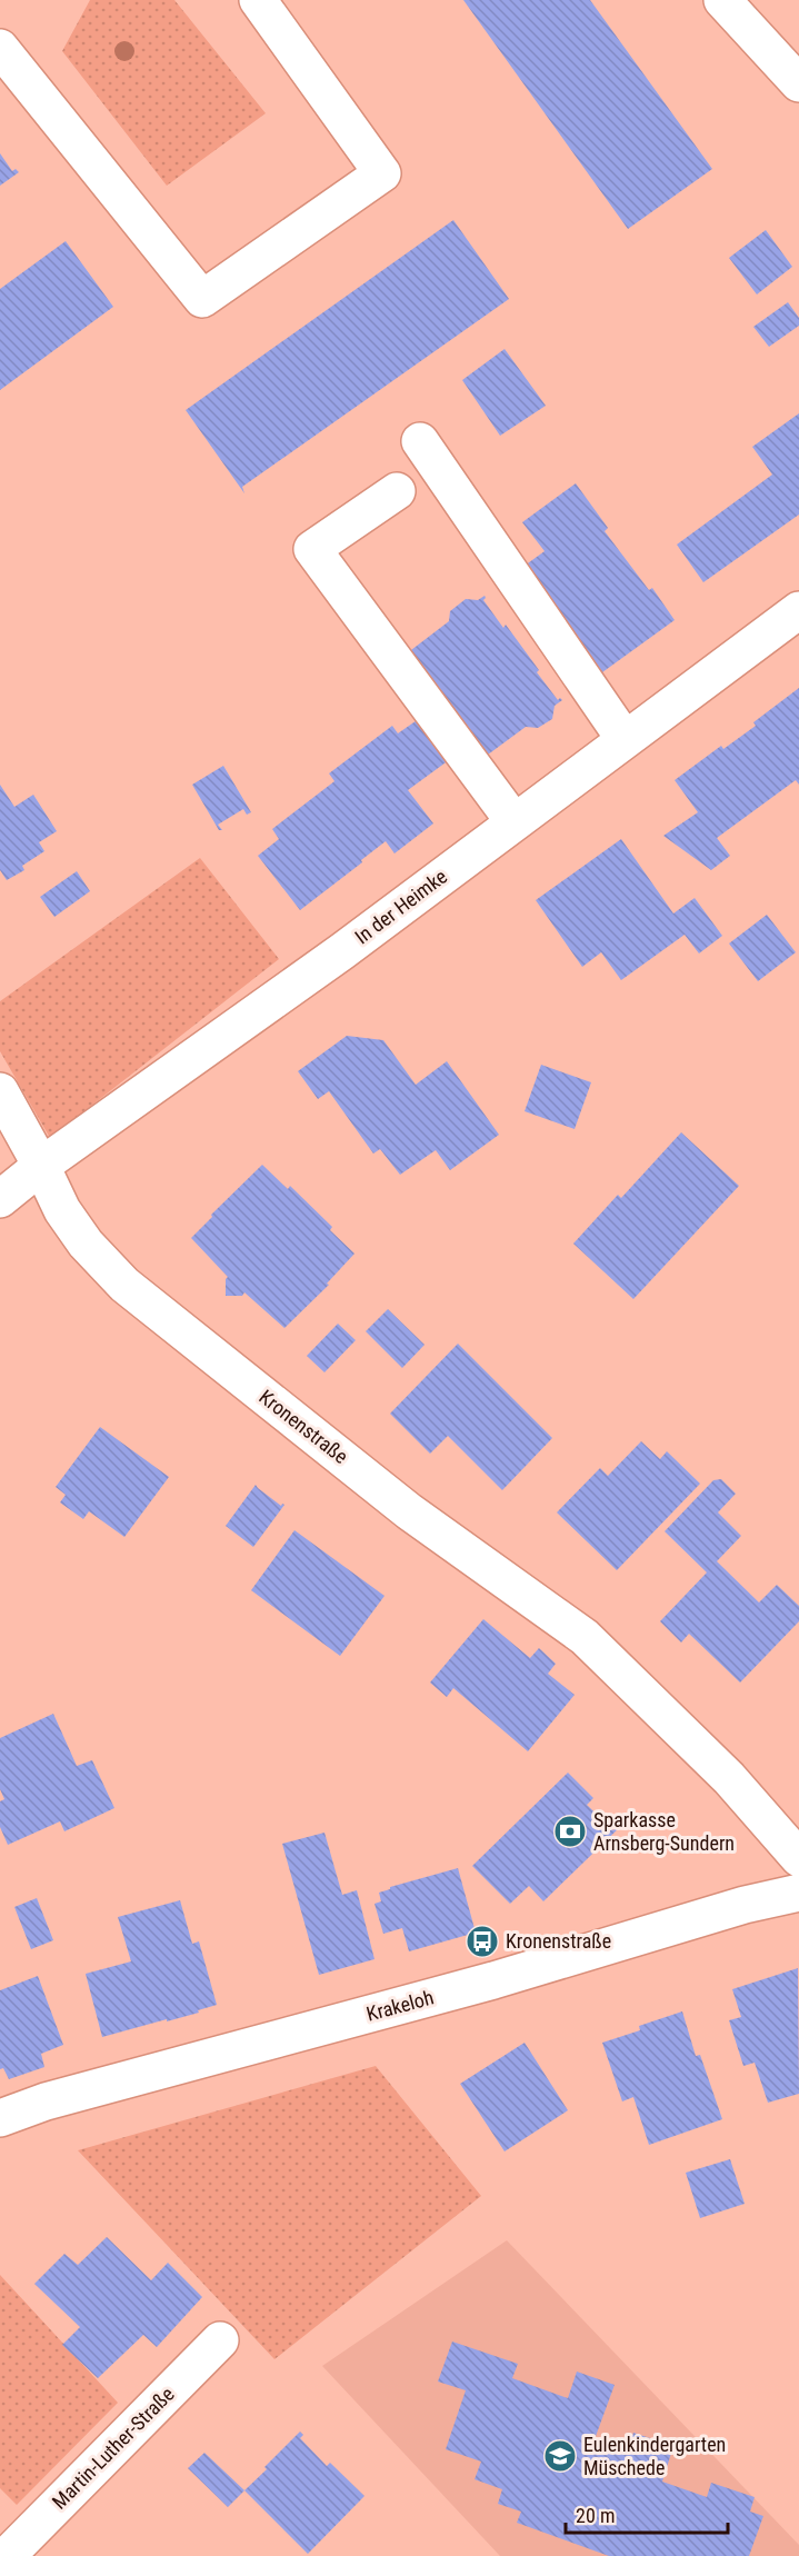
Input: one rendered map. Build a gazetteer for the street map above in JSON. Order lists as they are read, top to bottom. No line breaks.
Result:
{"streets":{"street":["In der Heimke","Kronenstraße","Krakeloh","Martin-Luther-Straße"]},"crossings":[["In der Heimke","Kronenstraße"]],"places":{"bank":["Sparkasse Arnsberg-Sundern"],"bus stop":["Kronenstraße"],"school or university":["Eulenkindergarten Müschede"]},"scale_bar":"20 m"}
